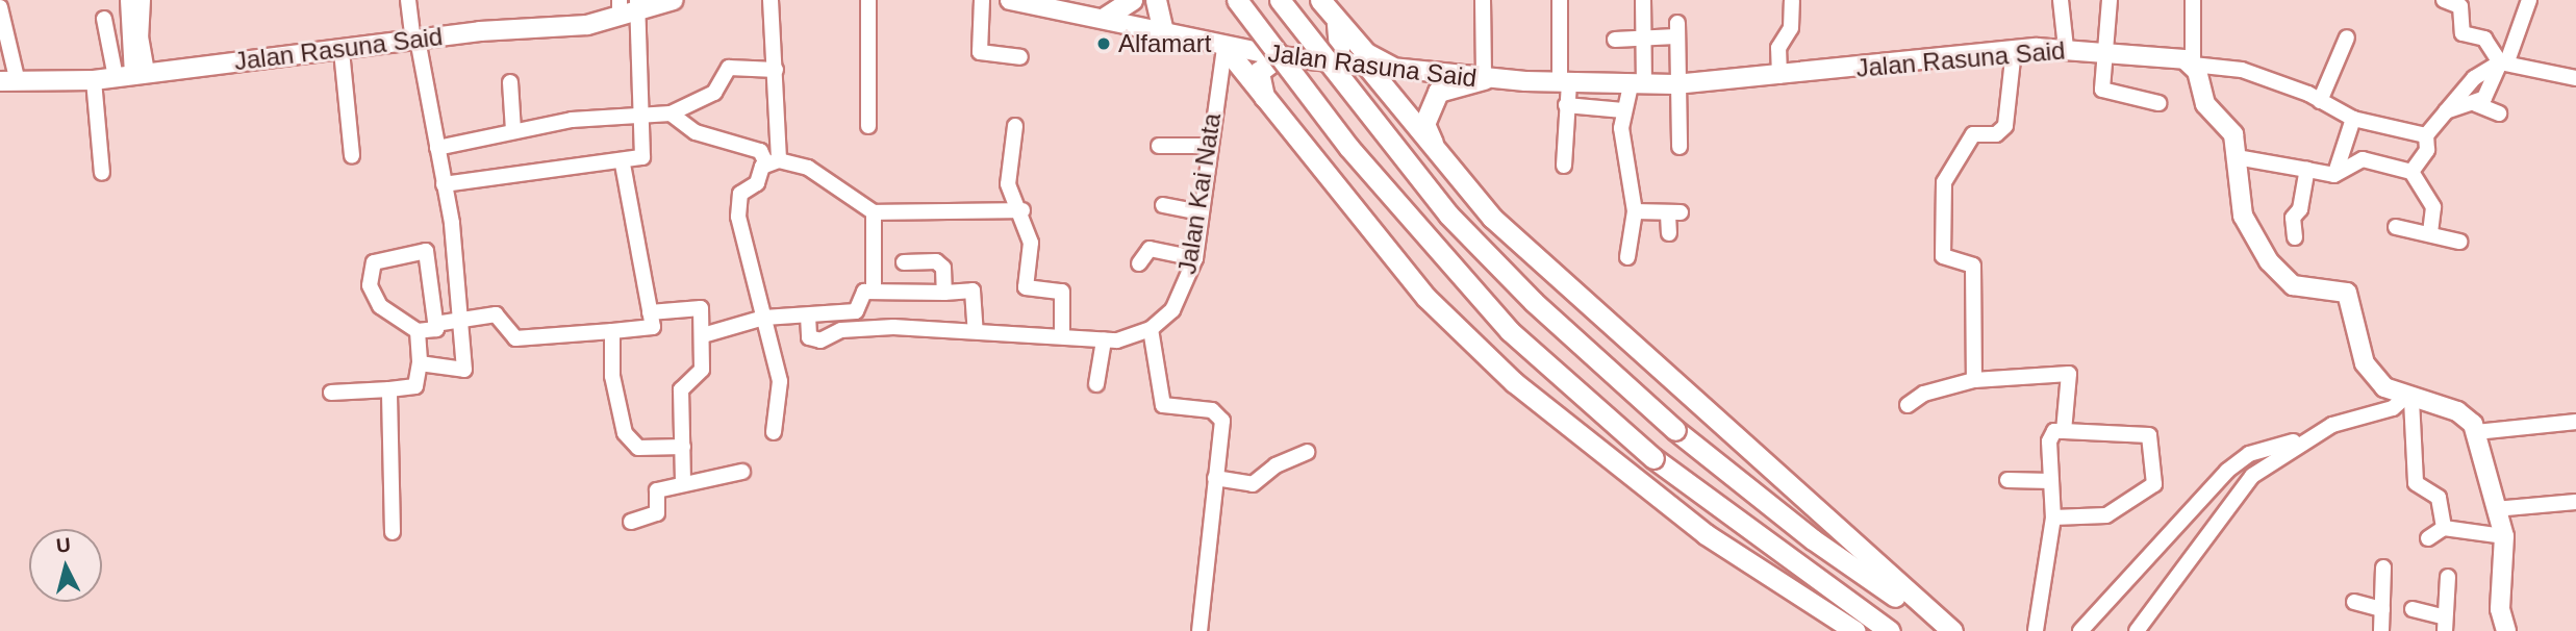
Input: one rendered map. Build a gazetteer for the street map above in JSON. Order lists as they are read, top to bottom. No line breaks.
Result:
{"streets":{"main road":["Jalan Rasuna Said"],"street":["Jalan Kai Nata"]},"crossings":[["Jalan Rasuna Said","Jalan Kai Nata"]],"places":["Alfamart"],"north":"top"}
